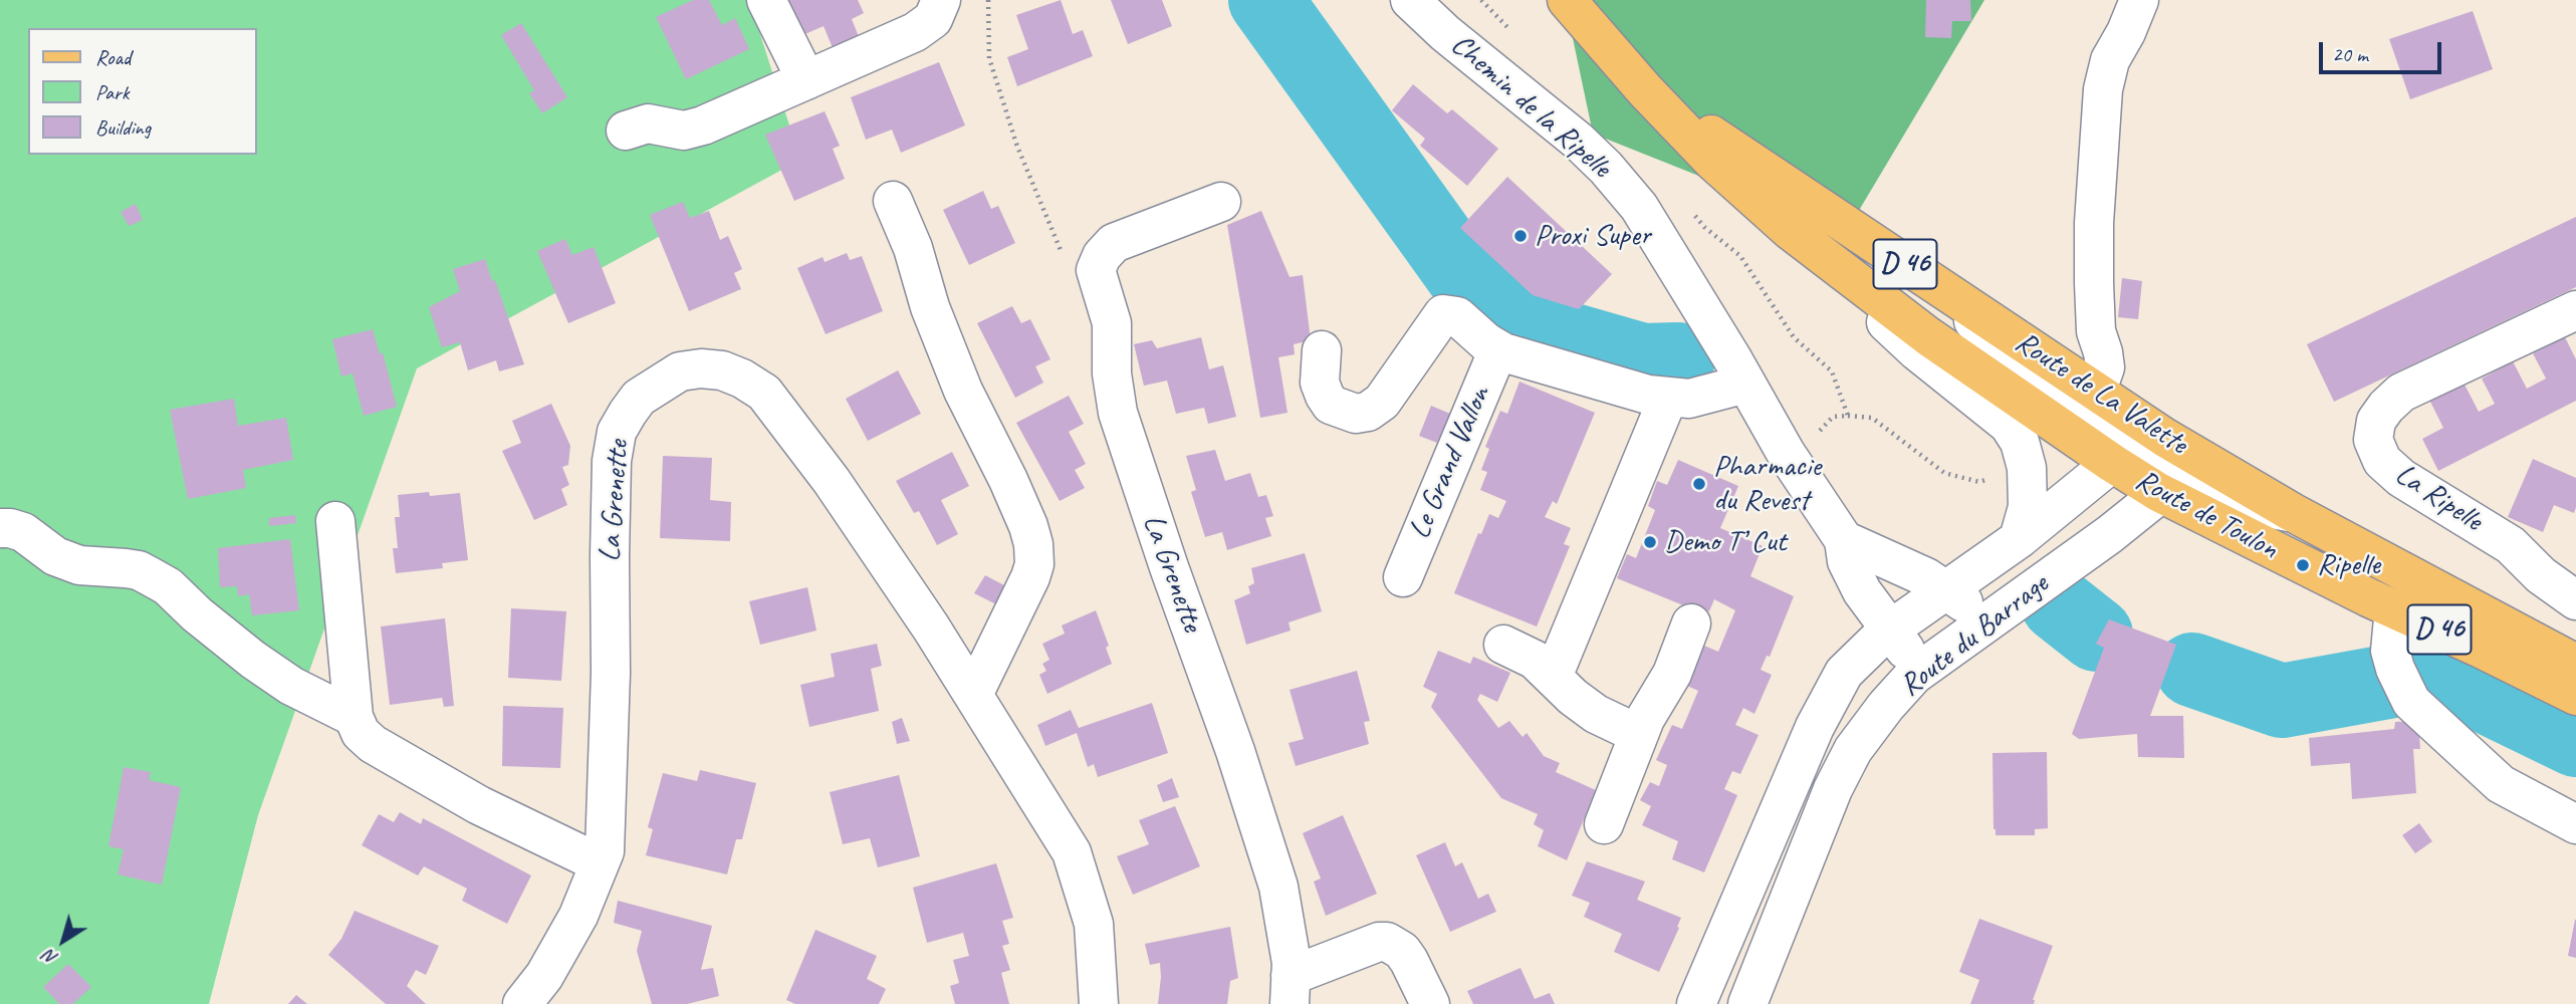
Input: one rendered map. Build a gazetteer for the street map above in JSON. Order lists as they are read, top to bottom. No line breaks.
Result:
{"streets":{"main road":["D 46","Route de La Valette","Route de Toulon"],"street":["Chemin de la Ripelle","Le Grand Vallon","La Ripelle","La Grenette","Route du Barrage"]},"crossings":[["Chemin de la Ripelle","Route du Barrage"],["D 46","Route de Toulon"],["Route de La Valette","Route de Toulon"],["Route de La Valette","Route du Barrage"],["Route de Toulon","Route du Barrage"]],"places":["Proxi Super","Pharmacie du Revest","Demo T’ Cut","Ripelle"],"legend":["Road","Park","Building"],"scale_bar":"20 m","north":"bottom left"}
